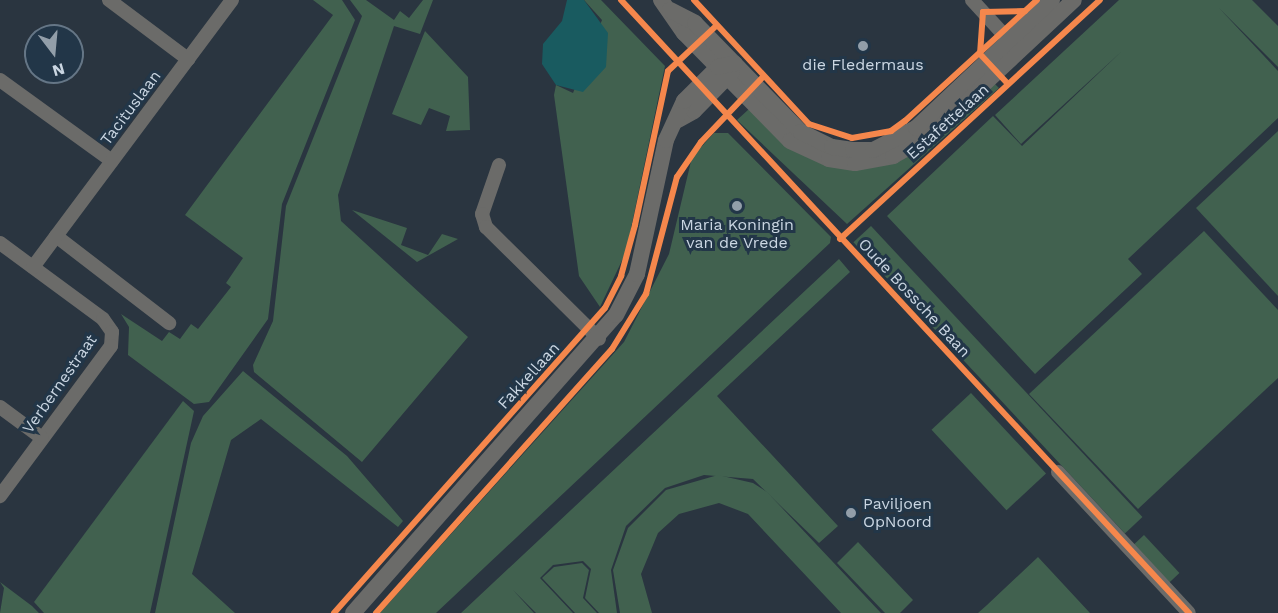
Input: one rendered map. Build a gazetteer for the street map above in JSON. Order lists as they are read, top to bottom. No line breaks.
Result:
{"streets":{"street":["Tacituslaan","Estafettelaan","Fakkellaan","Verbernestraat"],"cycle path":["Oude Bossche Baan"]},"crossings":[["Tacituslaan","Verbernestraat"],["Estafettelaan","Fakkellaan"]],"places":["die Fledermaus","Maria Koningin van de Vrede","Paviljoen OpNoord"],"north":"bottom"}
